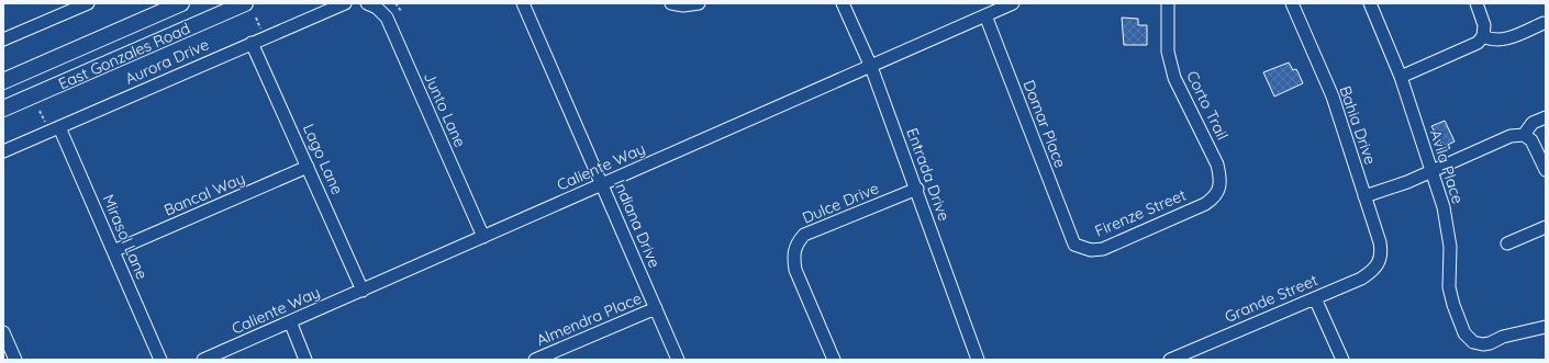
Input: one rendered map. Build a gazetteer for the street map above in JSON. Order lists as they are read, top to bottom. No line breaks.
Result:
{"streets":{"main road":["East Gonzales Road"],"street":["Aurora Drive","Corto Trail","Junto Lane","Domar Place","Bahia Drive","Lago Lane","Caliente Way","Avila Place","Entrada Drive","Bancal Way","Dulce Drive","Firenze Street","Indiana Drive","Mirasol Lane","Grande Street","Almendra Place"]},"crossings":[["Aurora Drive","Lago Lane"],["Aurora Drive","Mirasol Lane"],["Corto Trail","Firenze Street"],["Junto Lane","Caliente Way"],["Domar Place","Caliente Way"],["Domar Place","Firenze Street"],["Bahia Drive","Grande Street"],["Lago Lane","Caliente Way"],["Lago Lane","Bancal Way"],["Caliente Way","Entrada Drive"],["Caliente Way","Indiana Drive"],["Entrada Drive","Dulce Drive"],["Bancal Way","Mirasol Lane"],["Indiana Drive","Almendra Place"]]}
